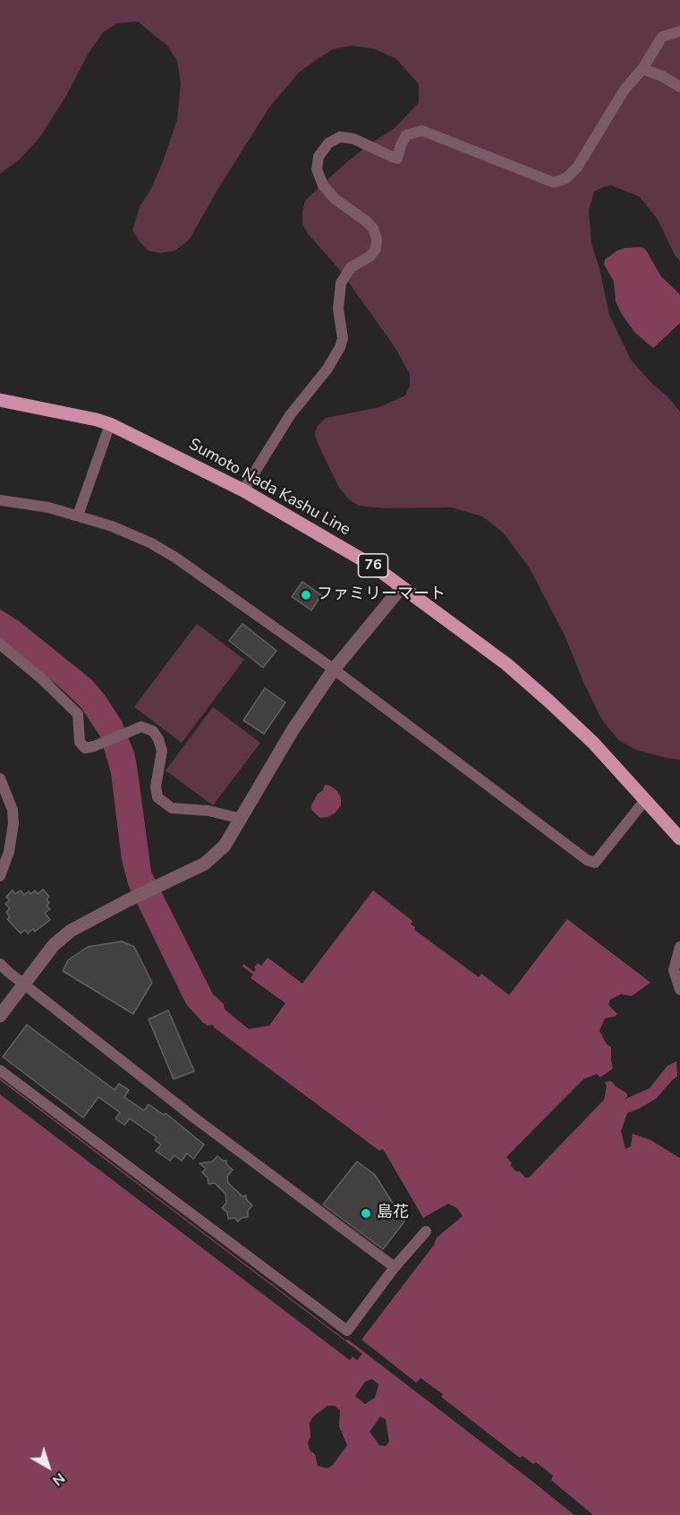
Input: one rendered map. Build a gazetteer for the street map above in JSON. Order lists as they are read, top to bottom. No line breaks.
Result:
{"streets":{"main road":["Sumoto Nada Kashu Line","76"]},"places":["ファミリーマート","島花"],"north":"bottom right"}
